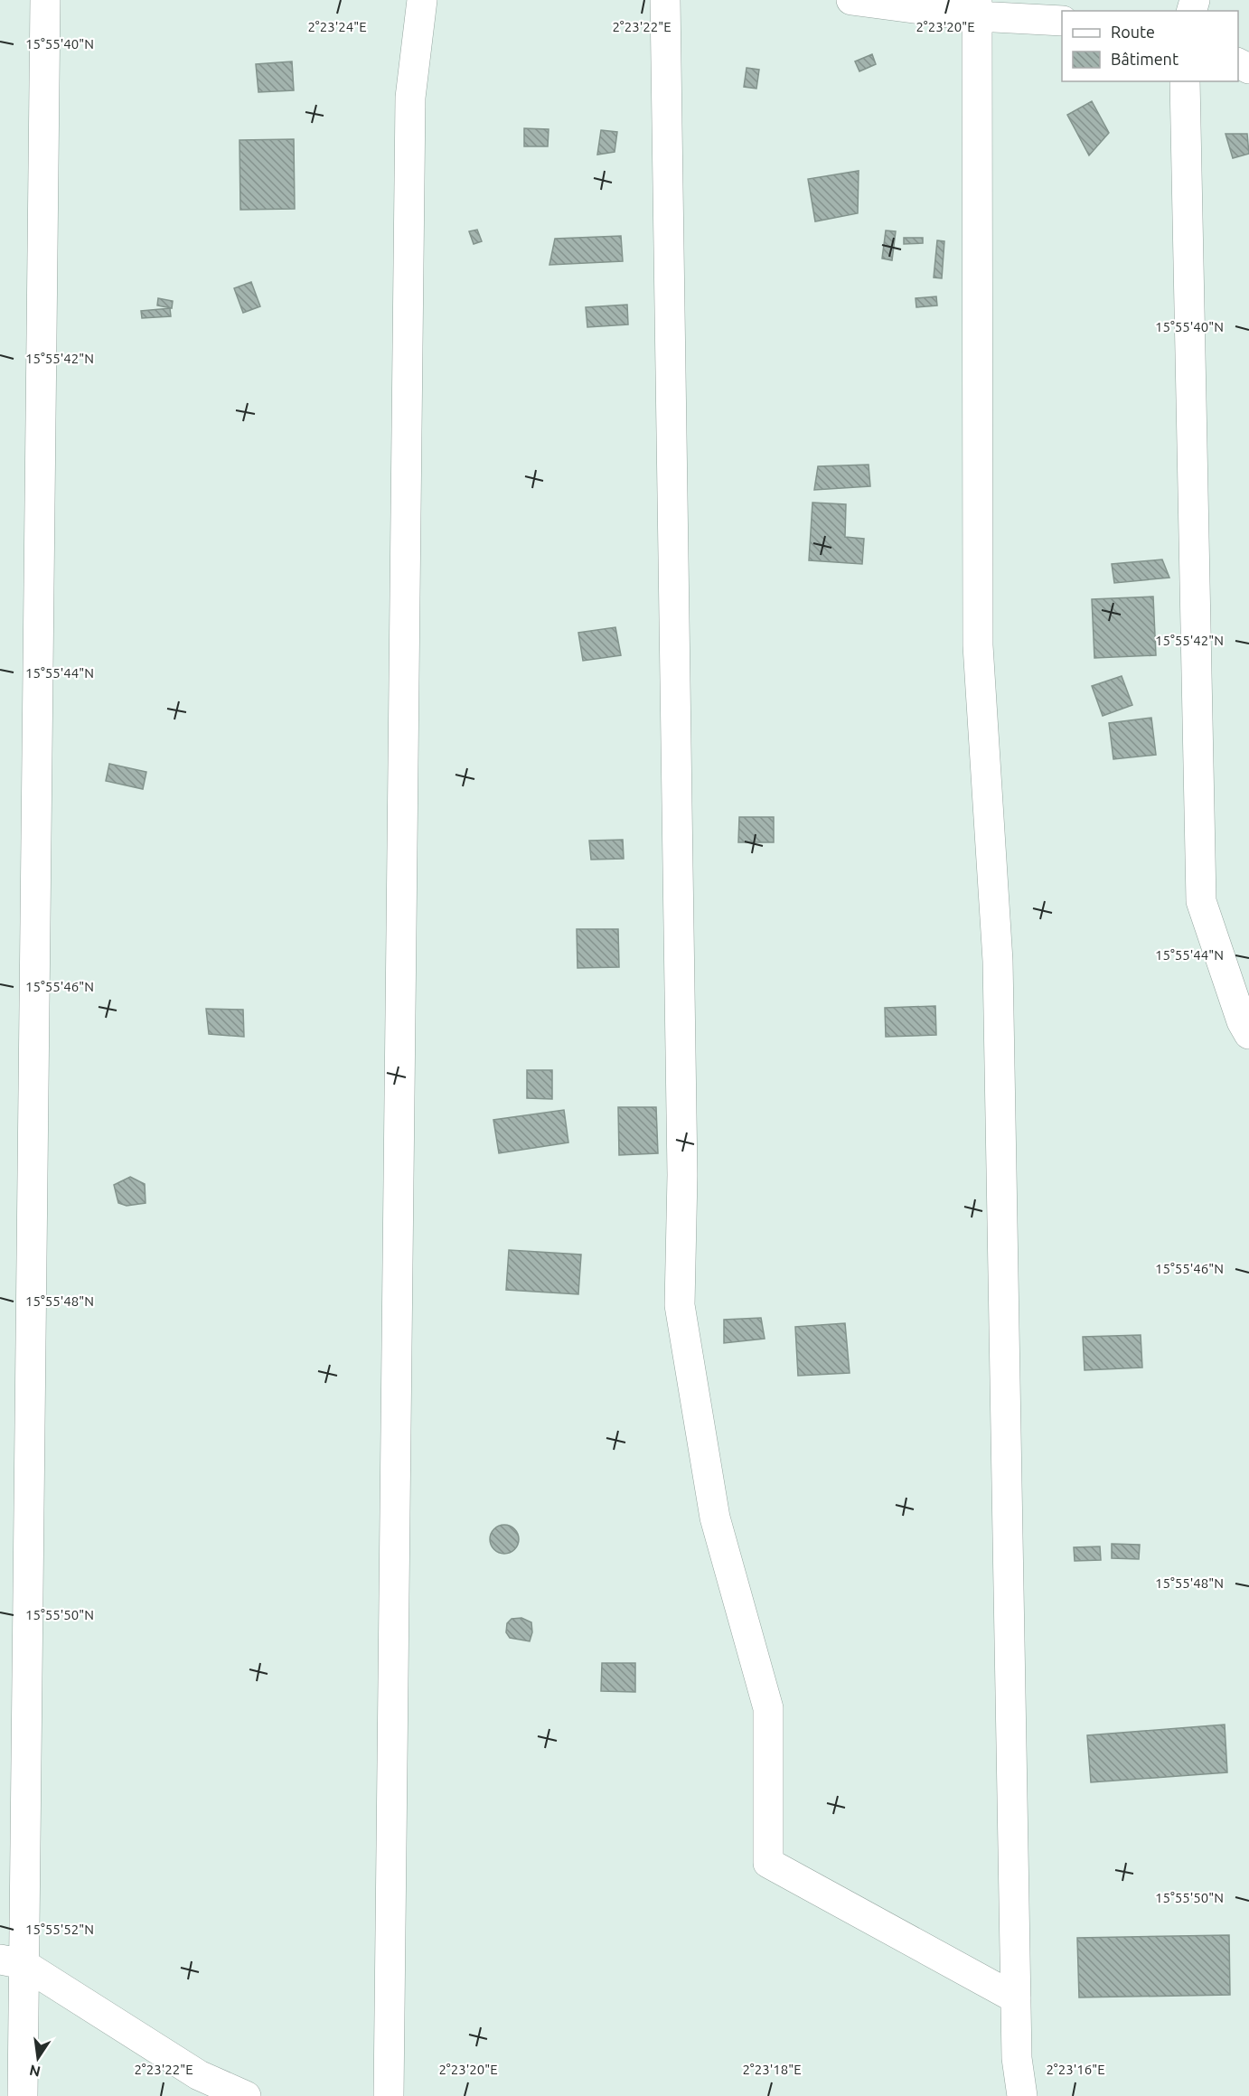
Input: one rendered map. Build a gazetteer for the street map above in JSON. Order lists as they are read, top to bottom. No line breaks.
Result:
{"legend":["Route","Bâtiment"],"north":"bottom","coordinates":["2°23'24\"E","2°23'22\"E","2°23'20\"E","15°55'40\"N","15°55'42\"N","15°55'44\"N","15°55'46\"N","15°55'48\"N","15°55'50\"N","15°55'52\"N","2°23'18\"E","2°23'16\"E"]}
